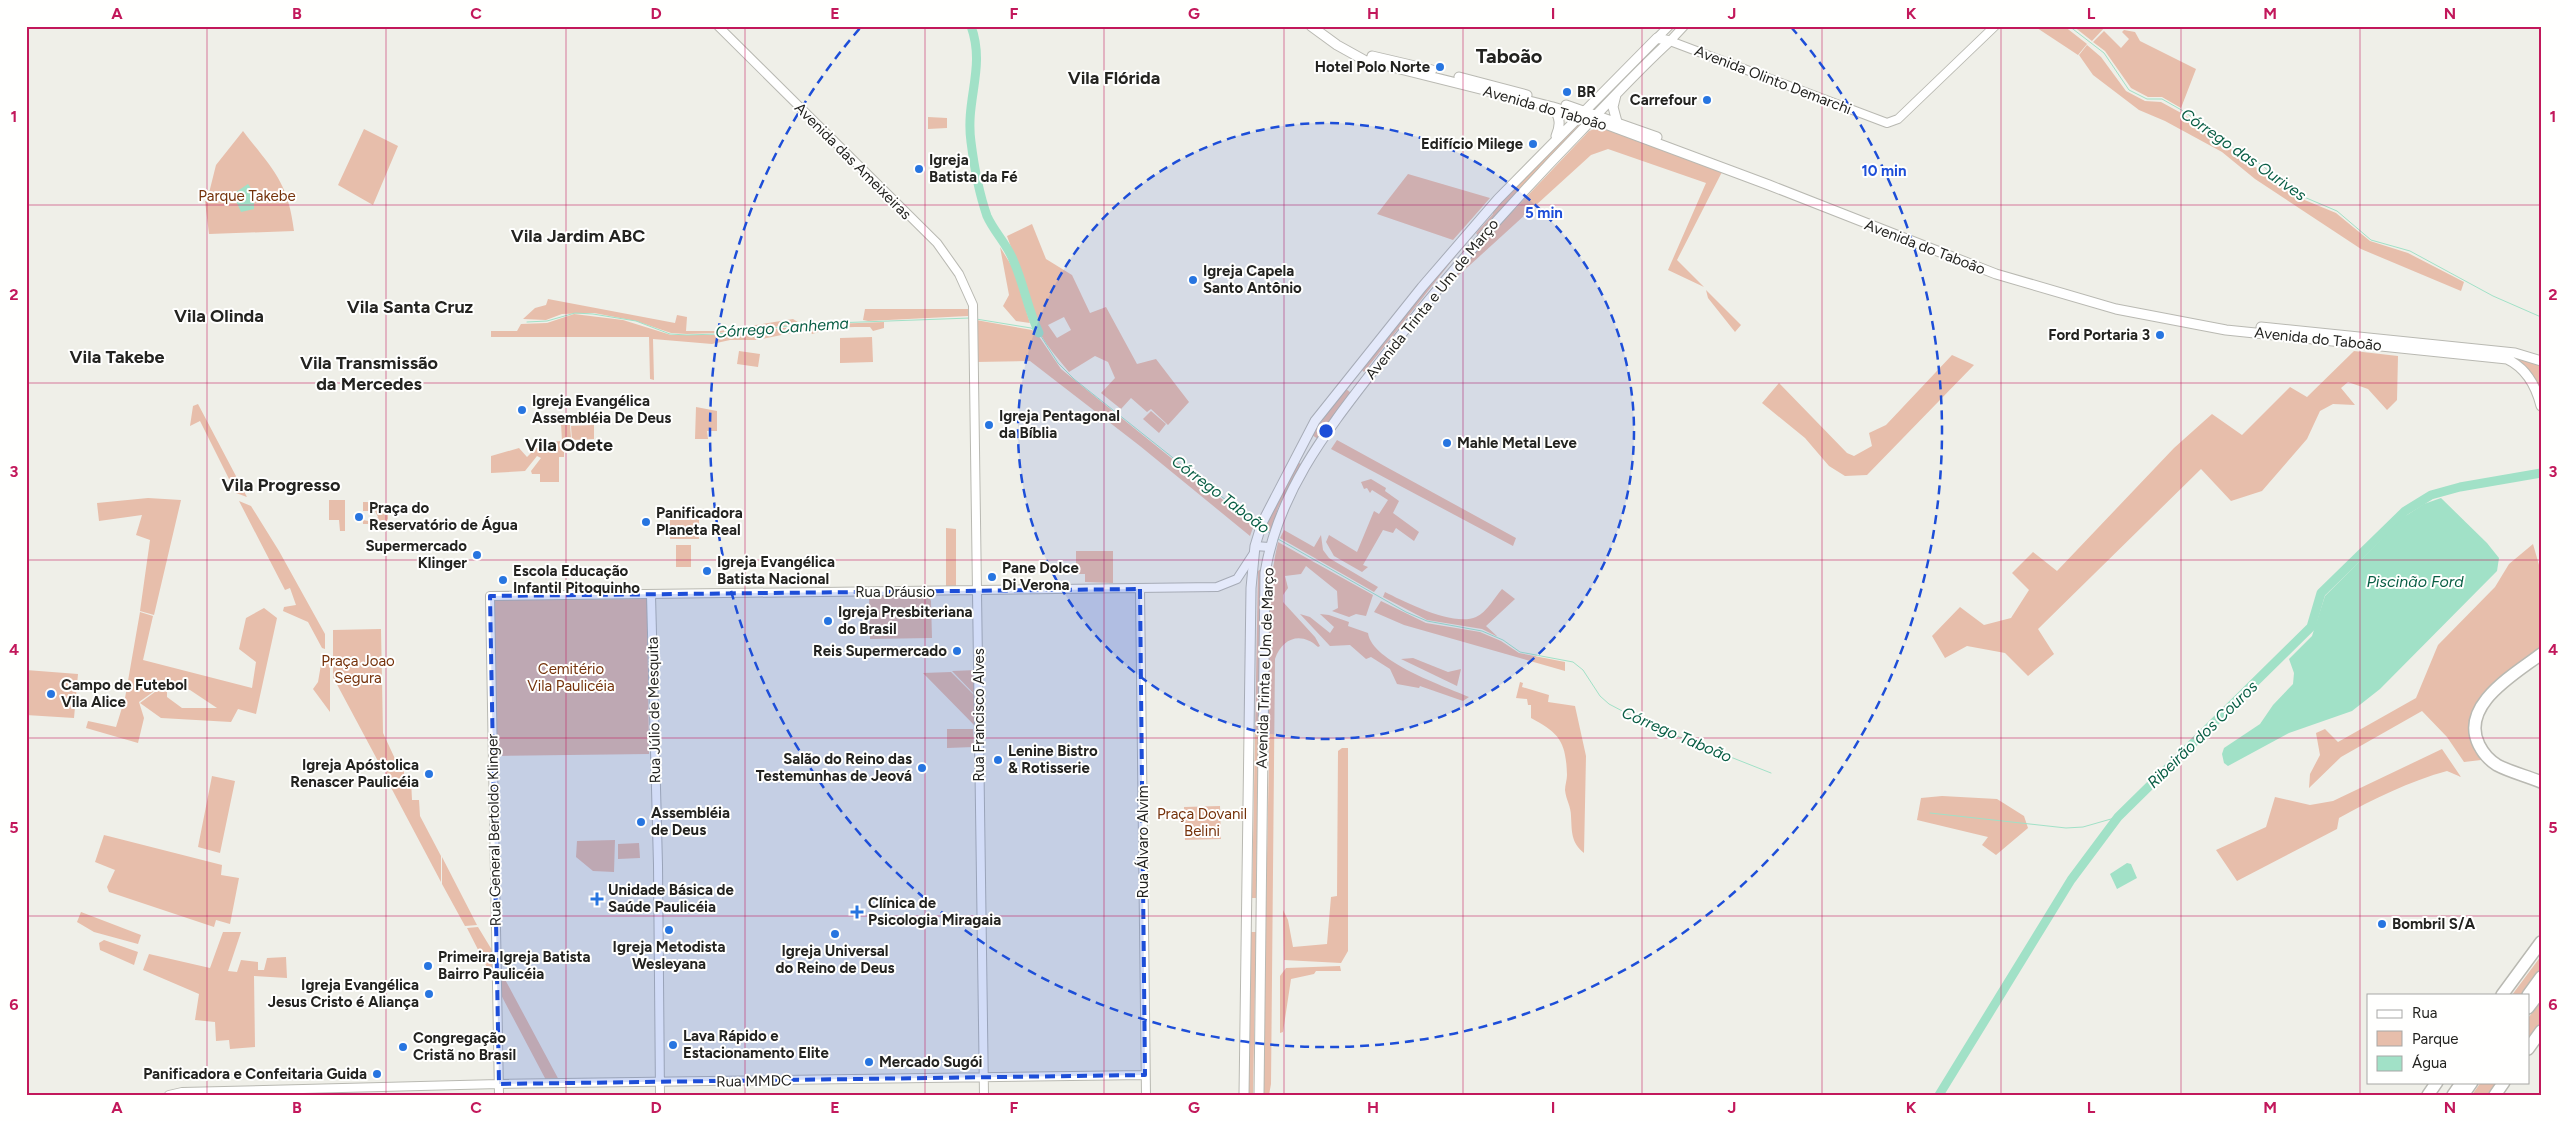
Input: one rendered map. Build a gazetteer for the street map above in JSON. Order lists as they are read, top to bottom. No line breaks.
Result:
{"streets":{"main road":["Avenida Olinto Demarchi","Avenida do Taboão","Avenida Trinta e Um de Março"],"street":["Avenida das Ameixeiras","Rua Dráusio","Rua Júlio de Mesquita","Rua Francisco Alves","Rua General Bertoldo Klinger","Rua Álvaro Alvim","Rua MMDC"]},"crossings":[["Avenida Olinto Demarchi","Avenida Trinta e Um de Março"],["Avenida do Taboão","Avenida Trinta e Um de Março"],["Avenida das Ameixeiras","Rua Francisco Alves"],["Avenida Trinta e Um de Março","Rua Dráusio"],["Rua Dráusio","Rua Júlio de Mesquita"],["Rua Dráusio","Rua Francisco Alves"],["Rua Dráusio","Rua General Bertoldo Klinger"],["Rua Dráusio","Rua Álvaro Alvim"],["Rua Júlio de Mesquita","Rua MMDC"],["Rua Francisco Alves","Rua MMDC"],["Rua General Bertoldo Klinger","Rua MMDC"],["Rua Álvaro Alvim","Rua MMDC"]],"districts":["Taboão","Vila Flórida","Vila Jardim ABC","Vila Santa Cruz","Vila Olinda","Vila Takebe","Vila Transmissão da Mercedes","Vila Odete","Vila Progresso"],"water":["Córrego das Ourives","Córrego Canhema","Córrego Taboão","Piscinão Ford","Ribeirão dos Couros"],"parks":["Parque Takebe","Praça Joao Segura","Cemitério Vila Paulicéia","Praça Dovanil Belini"],"places":{"other":["Hotel Polo Norte","BR","Carrefour","Edifício Milege","Igreja Batista da Fé","Igreja Capela Santo Antônio","Ford Portaria 3","Igreja Evangélica Assembléia De Deus","Igreja Pentagonal da Bíblia","Mahle Metal Leve","Praça do Reservatório de Água","Panificadora Planeta Real","Supermercado Klinger","Igreja Evangélica Batista Nacional","Pane Dolce Di Verona","Escola Educação Infantil Pitoquinho","Igreja Presbiteriana do Brasil","Reis Supermercado","Campo de Futebol Vila Alice","Lenine Bistro & Rotisserie","Salão do Reino das Testemunhas de Jeová","Igreja Apóstolica Renascer Paulicéia","Assembléia de Deus","Bombril S/A","Igreja Metodista Wesleyana","Igreja Universal do Reino de Deus","Primeira Igreja Batista Bairro Paulicéia","Igreja Evangélica Jesus Cristo é Aliança","Lava Rápido e Estacionamento Elite","Congregação Cristã no Brasil","Mercado Sugói","Panificadora e Confeitaria Guida"],"health":["Unidade Básica de Saúde Paulicéia","Clínica de Psicologia Miragaia"]},"legend":["Rua","Parque","Água"],"grid":{"columns":["A","B","C","D","E","F","G","H","I","J","K","L","M","N"],"rows":["1","2","3","4","5","6"]},"rings":["10 min","5 min"]}
